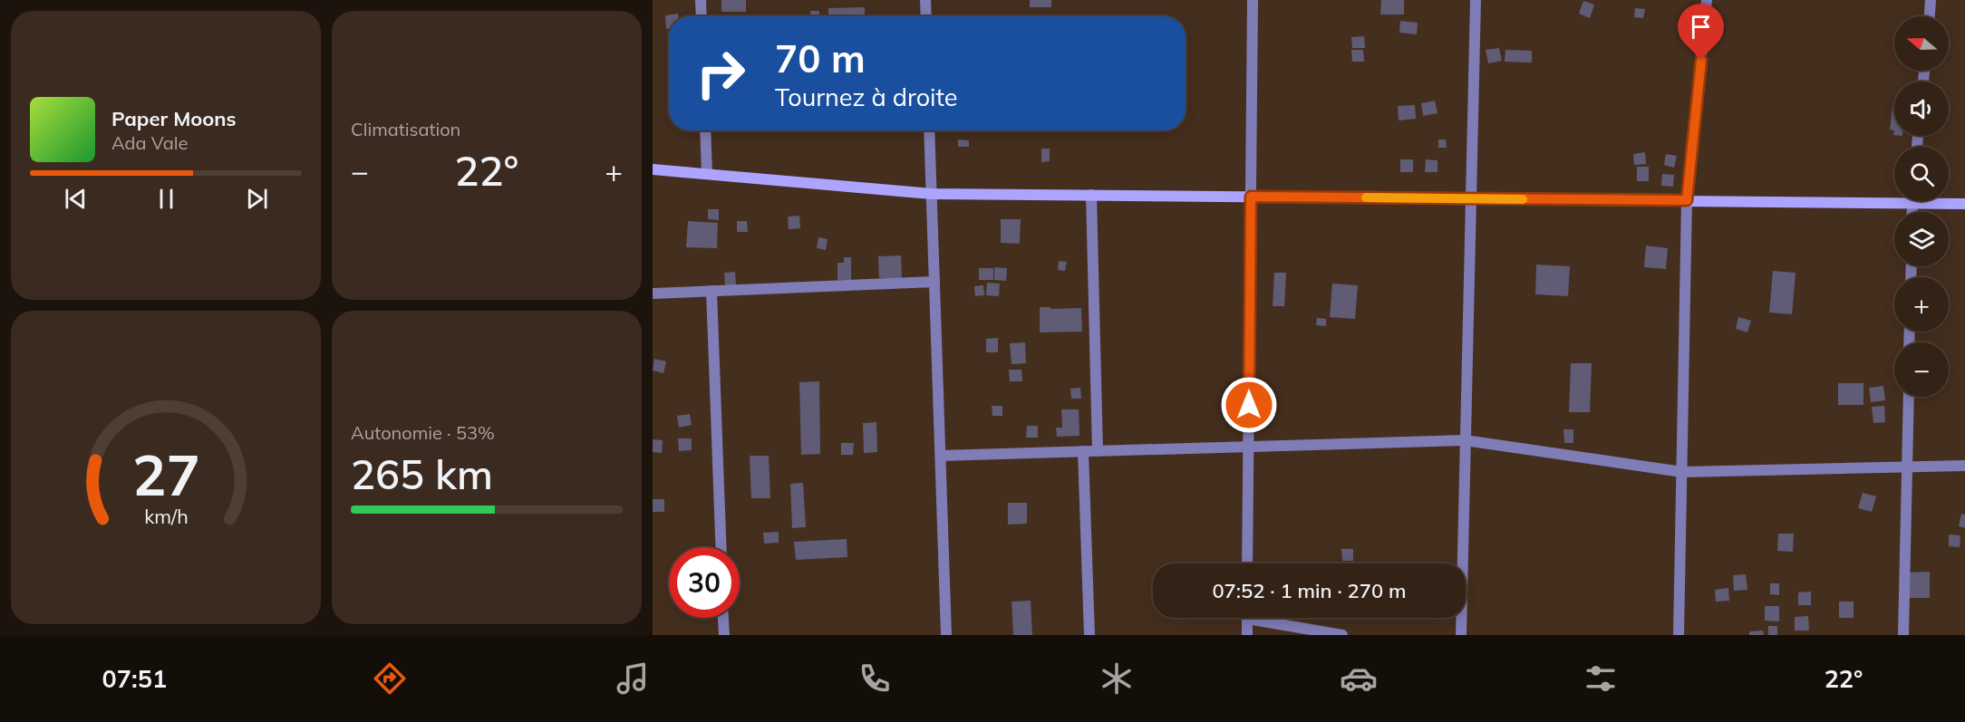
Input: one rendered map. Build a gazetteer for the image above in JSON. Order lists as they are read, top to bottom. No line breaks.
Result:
{"north":"left","page":{"tile":["Climatisation",["Autonomie · 53%","265 km"]],"map_buttons":["+","−"],"turn":["70 m","Tournez à droite"],"song":["Paper Moons","Ada Vale"],"heat":["−","22°","+"],"limit":"30","trip":"07:52 · 1 min · 270 m","tabs":["07:51","22°"],"gauge":["27","km/h"]}}
